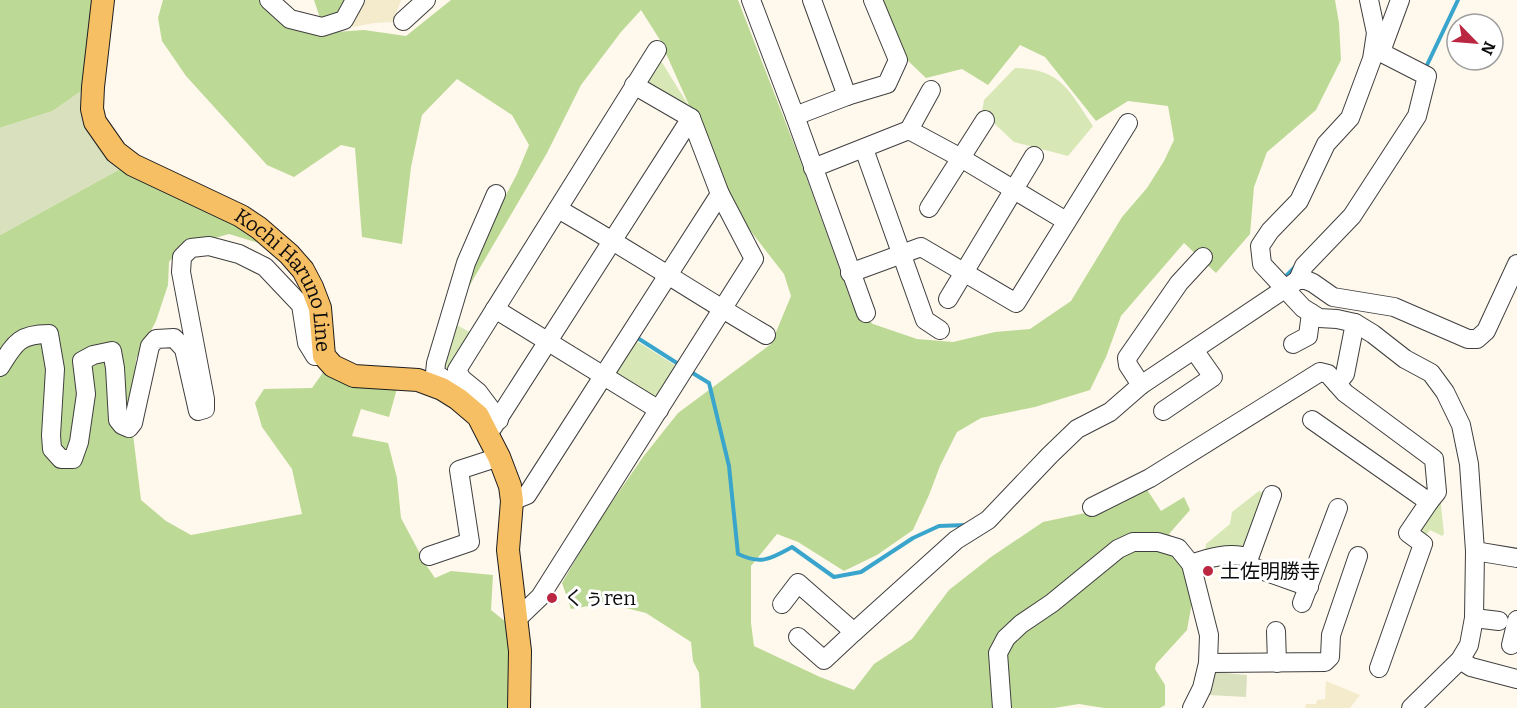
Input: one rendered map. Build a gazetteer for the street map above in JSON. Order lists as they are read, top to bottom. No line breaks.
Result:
{"streets":{"main road":["Kochi Haruno Line"]},"places":["土佐明勝寺","くぅren"],"north":"bottom right"}
